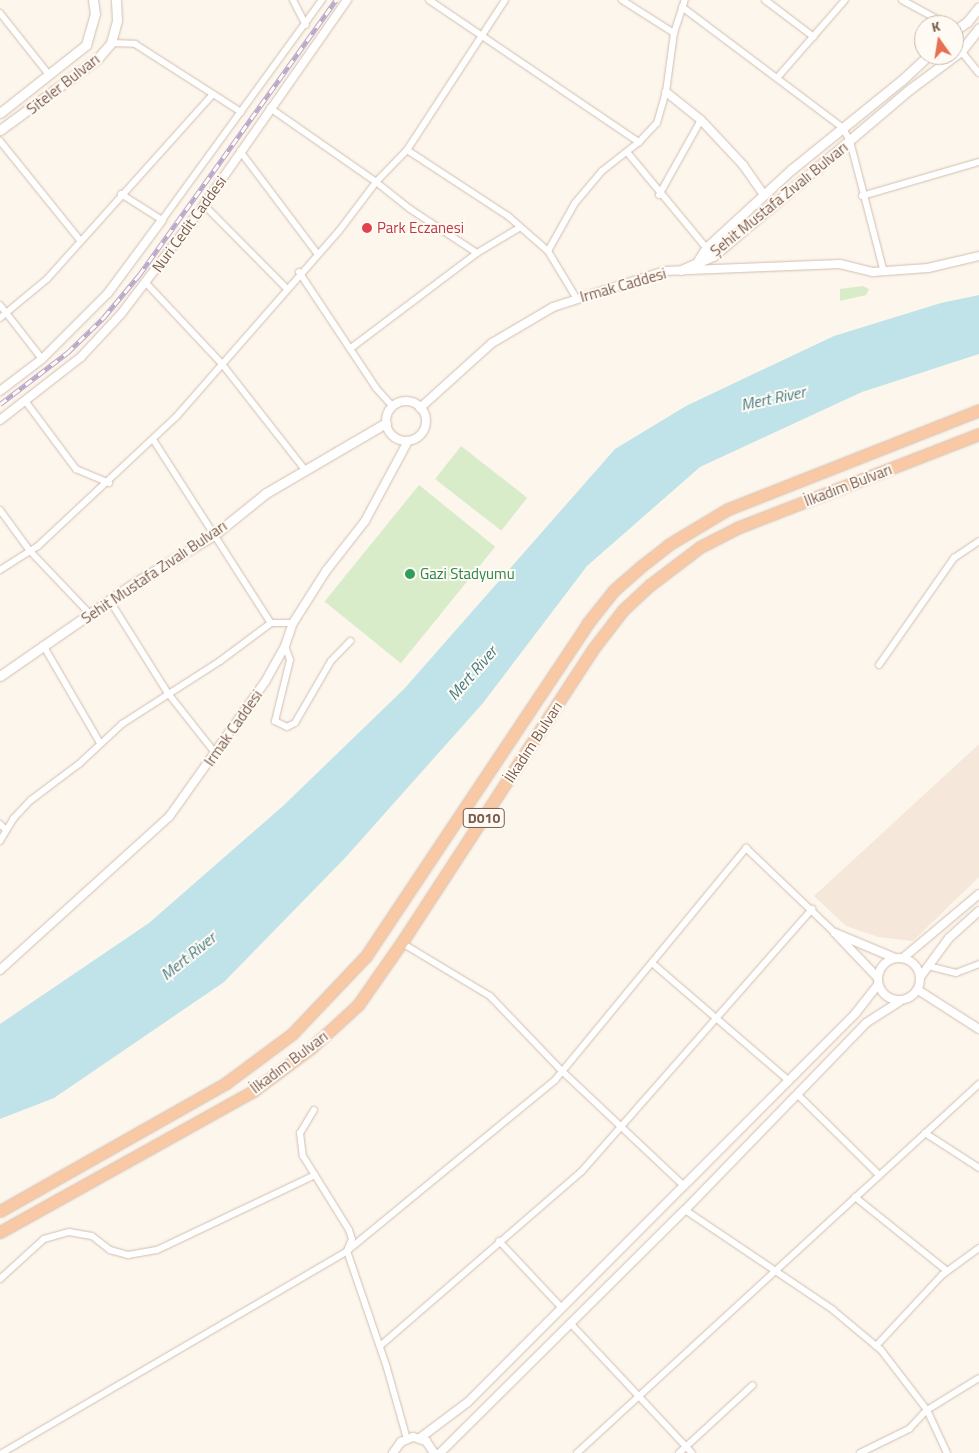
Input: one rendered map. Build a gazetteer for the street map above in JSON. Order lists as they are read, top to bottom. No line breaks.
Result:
{"streets":{"highway":["İlkadım Bulvarı","D010"],"main road":["Siteler Bulvarı","Şehit Mustafa Zıvalı Bulvarı","Sehit Mustafa Zıvalı Bulvarı"],"street":["Nuri Cedit Caddesi","Irmak Caddesi"]},"crossings":[["Irmak Caddesi","Sehit Mustafa Zıvalı Bulvarı"]],"water":["Mert River"],"places":["Park Eczanesi","Gazi Stadyumu"],"north":"top"}
